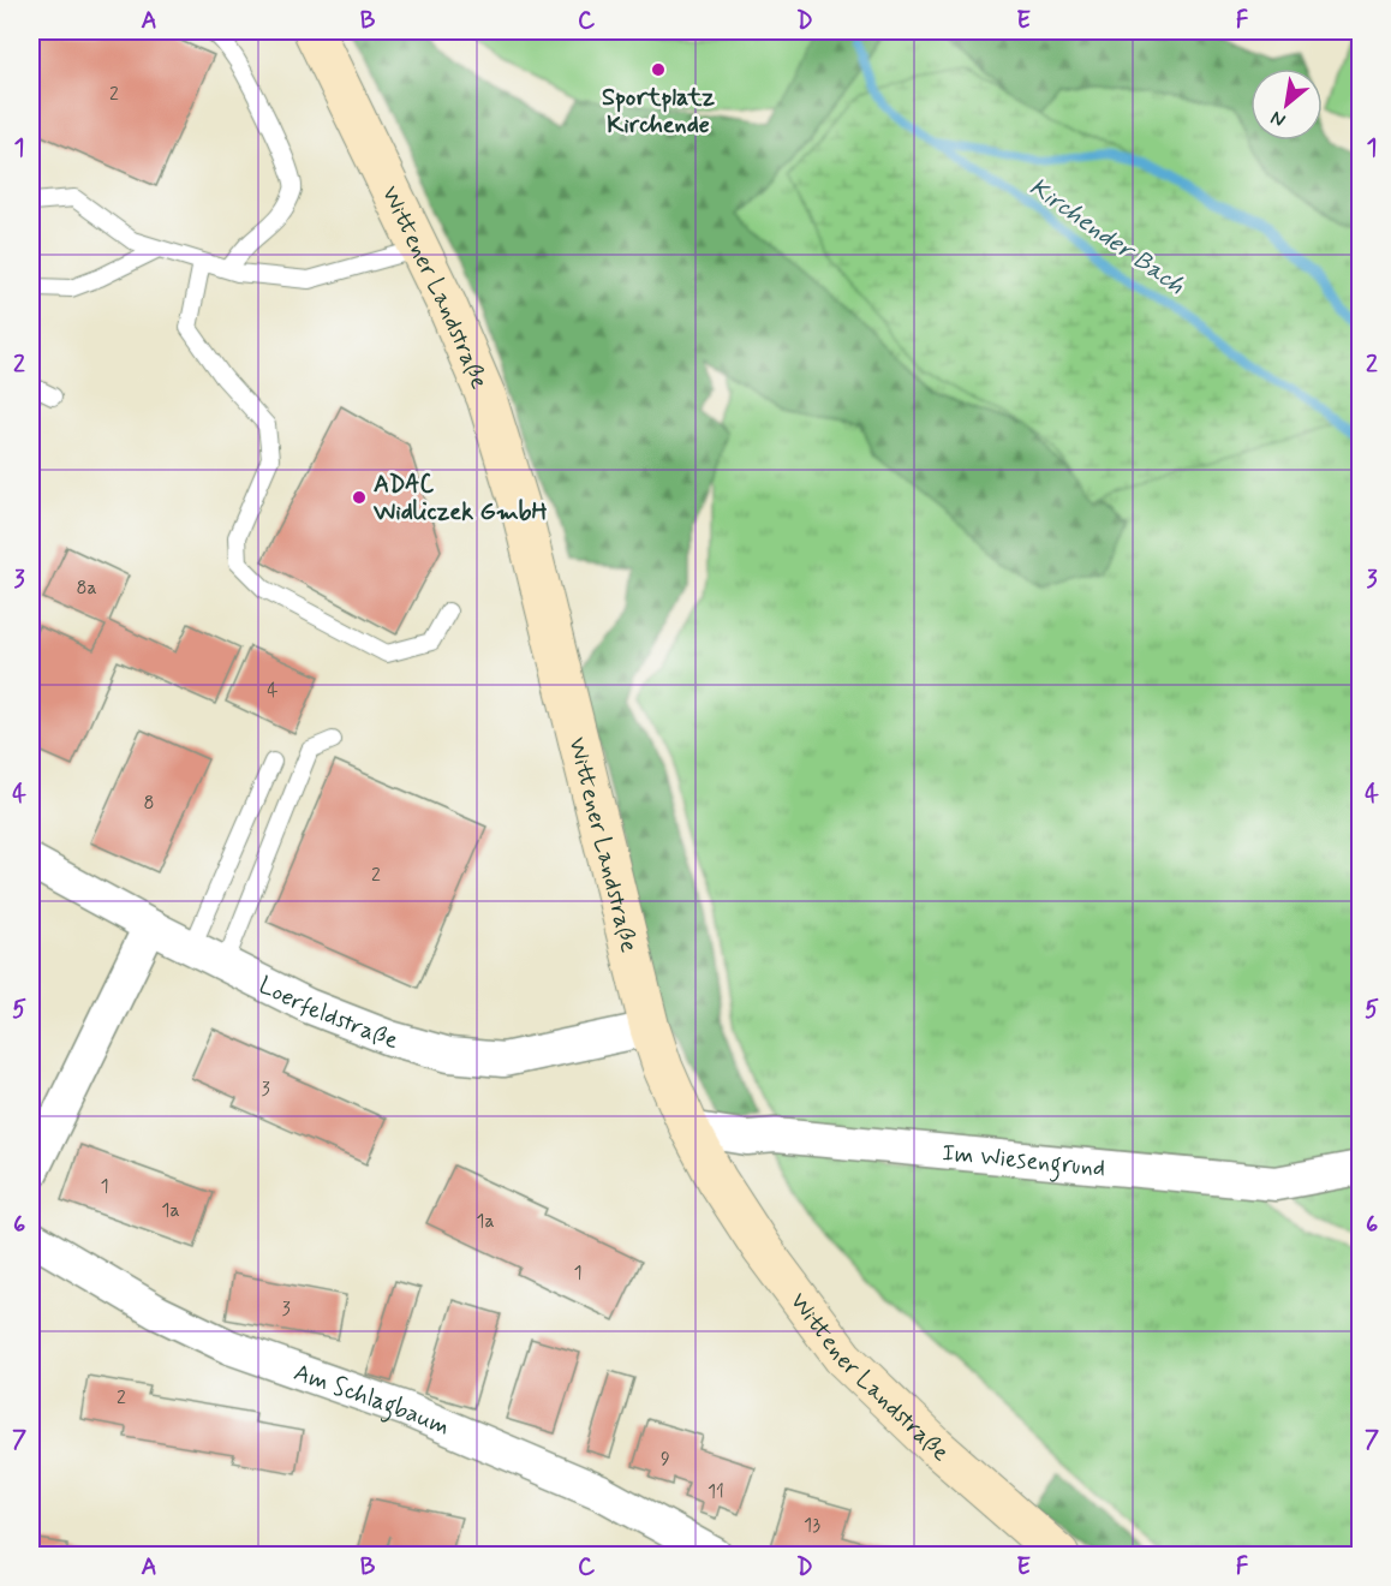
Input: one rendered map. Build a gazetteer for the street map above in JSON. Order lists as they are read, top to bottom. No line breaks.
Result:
{"streets":{"main road":["Wittener Landstraße"],"street":["Loerfeldstraße","Im Wiesengrund","Am Schlagbaum"]},"crossings":[["Wittener Landstraße","Loerfeldstraße"],["Wittener Landstraße","Im Wiesengrund"]],"water":["Kirchender Bach"],"places":["Sportplatz Kirchende","ADAC Widliczek GmbH"],"house_numbers":["2","8a","4","8","2","3","1","1a","1a","1","3","2","9","11","13"],"north":"bottom left","grid":{"columns":["A","B","C","D","E","F"],"rows":["1","2","3","4","5","6","7"]}}
